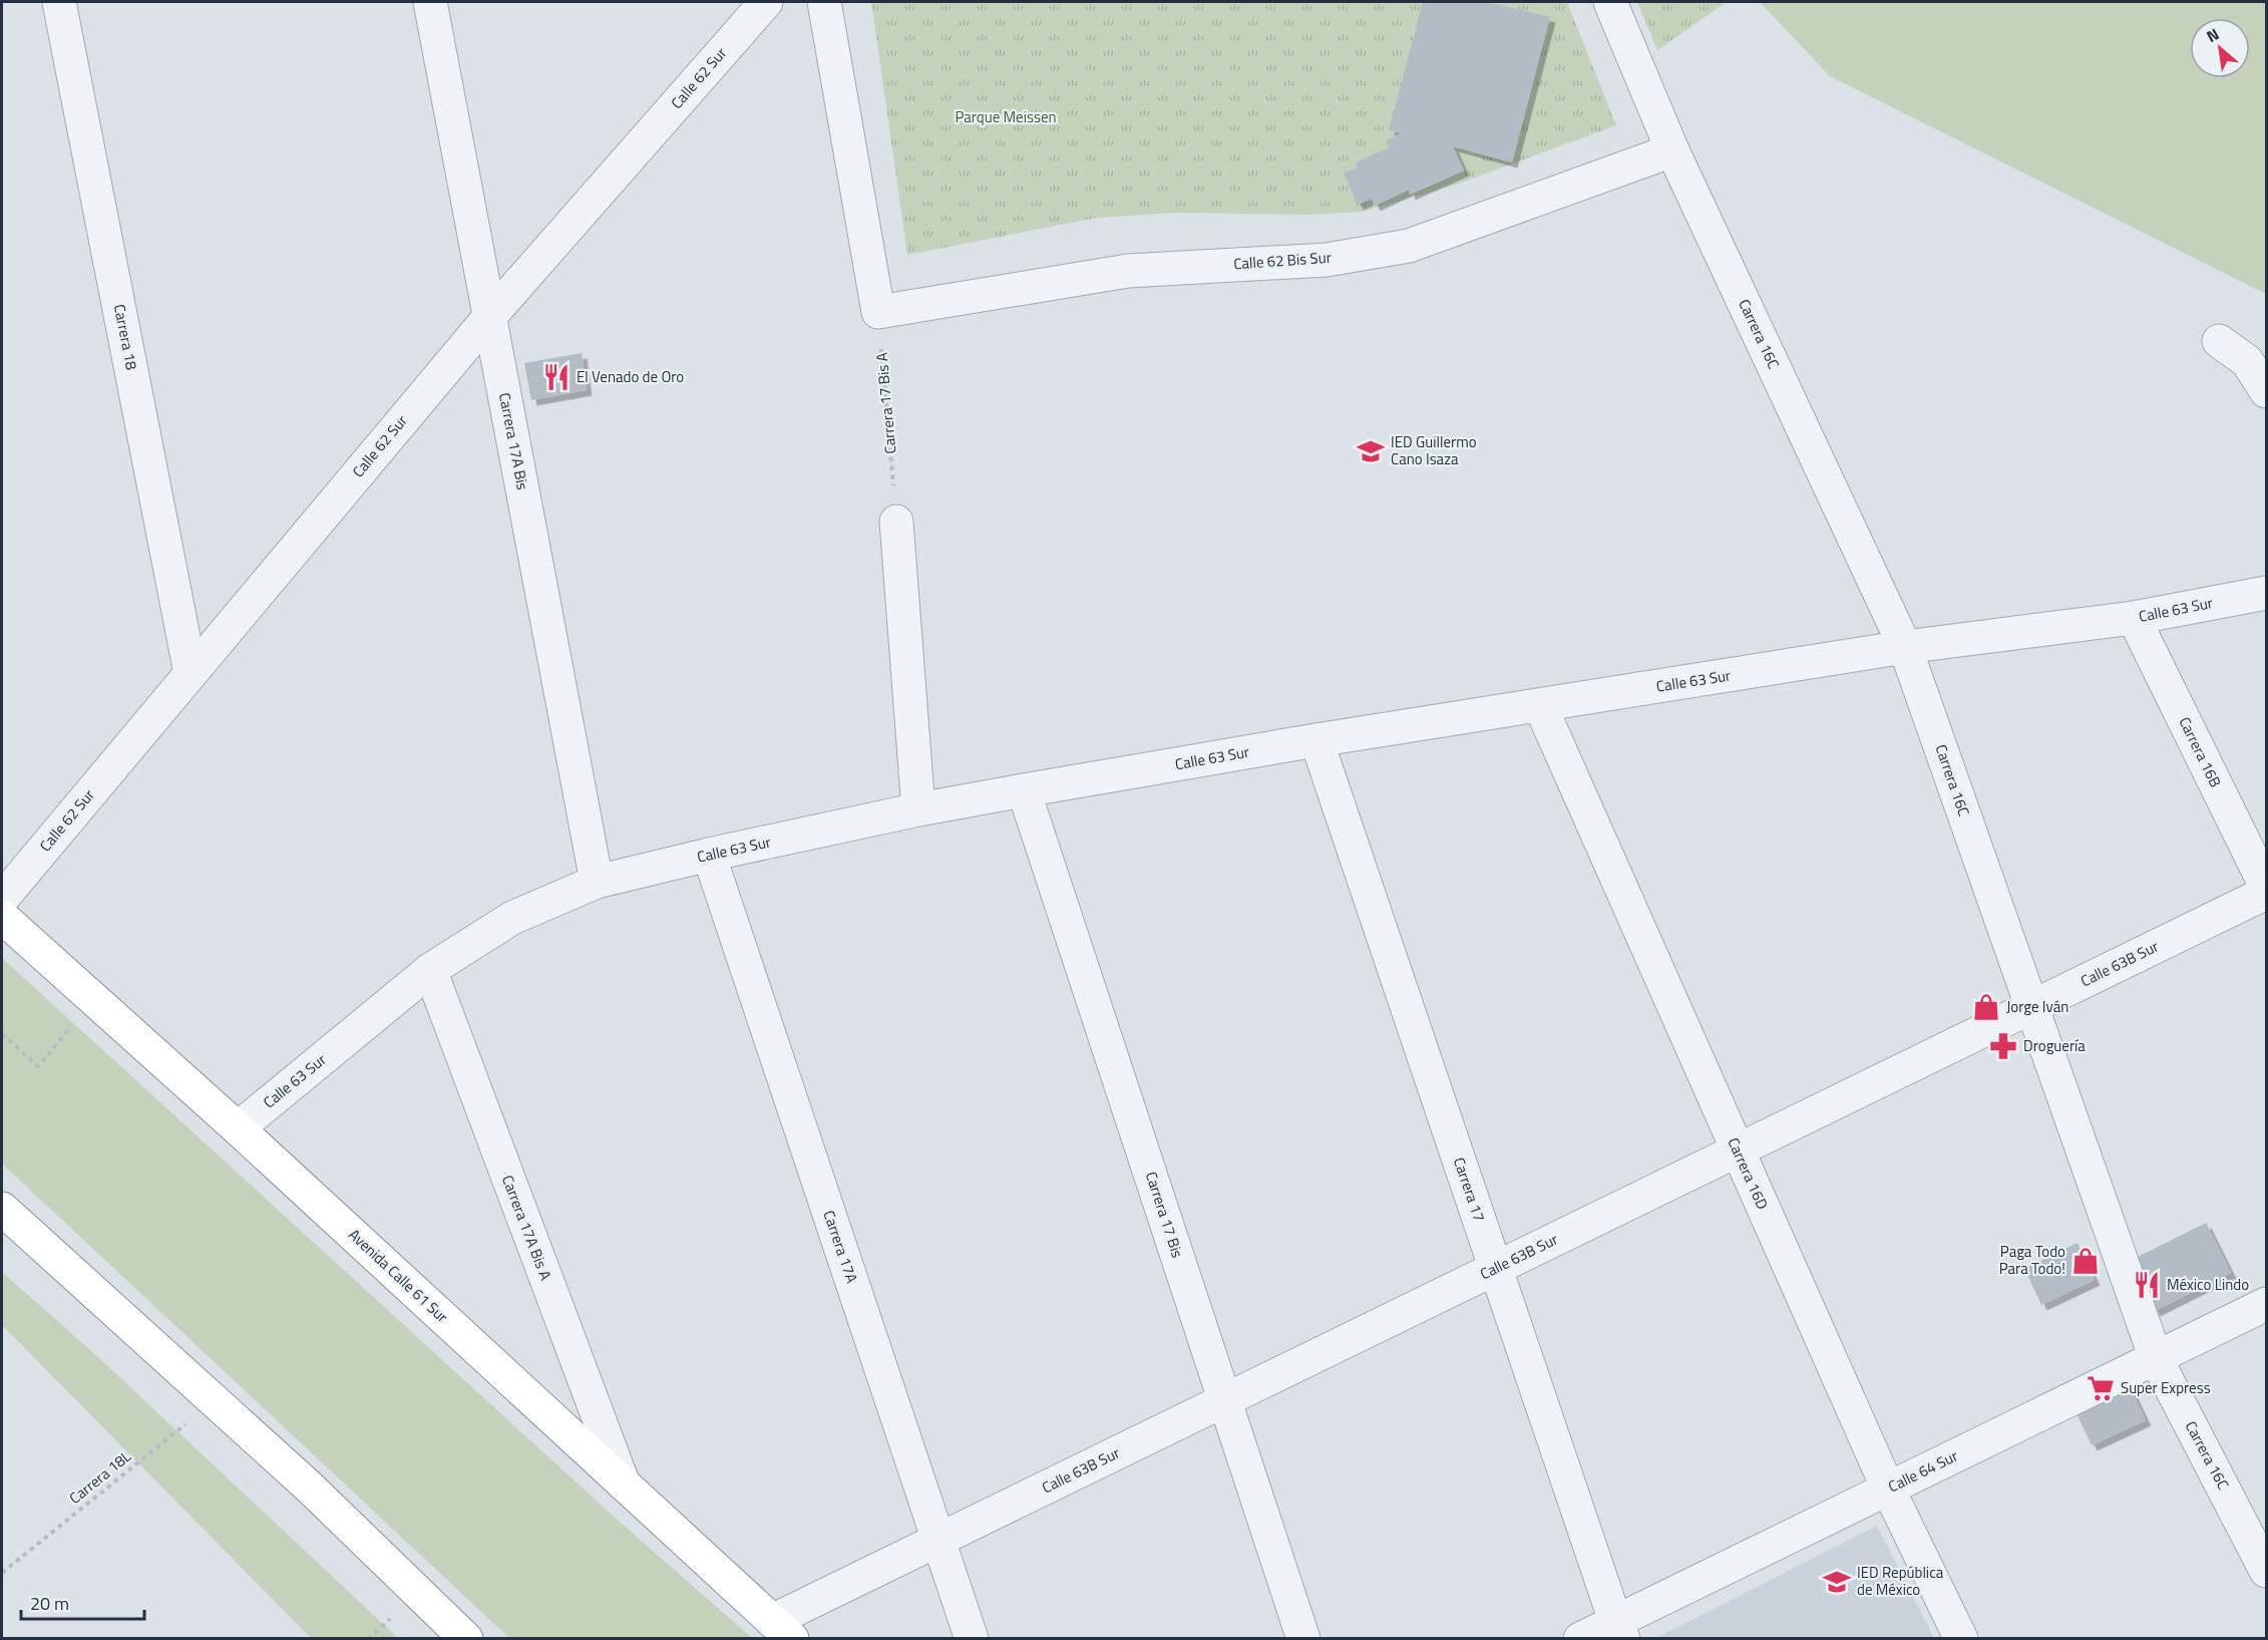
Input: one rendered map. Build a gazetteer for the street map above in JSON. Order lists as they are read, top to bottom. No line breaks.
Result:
{"streets":{"highway":["Avenida Calle 61 Sur"],"street":["Calle 62 Sur","Calle 62 Bis Sur","Carrera 16C","Carrera 18","Carrera 17A Bis","Calle 63 Sur","Carrera 16B","Calle 63B Sur","Carrera 16D","Carrera 17","Carrera 17 Bis","Carrera 17A Bis A","Carrera 17A","Calle 64 Sur"],"path":["Carrera 17 Bis A","Carrera 18L"]},"crossings":[["Calle 62 Sur","Carrera 18"],["Calle 62 Sur","Carrera 17A Bis"],["Calle 62 Bis Sur","Carrera 16C"],["Calle 62 Bis Sur","Carrera 17 Bis A"],["Carrera 16C","Calle 63 Sur"],["Carrera 16C","Calle 63B Sur"],["Carrera 16C","Calle 64 Sur"],["Carrera 17A Bis","Calle 63 Sur"],["Calle 63 Sur","Carrera 16B"],["Calle 63 Sur","Carrera 16D"],["Calle 63 Sur","Carrera 17"],["Calle 63 Sur","Carrera 17 Bis"],["Calle 63 Sur","Carrera 17A Bis A"],["Calle 63 Sur","Carrera 17A"],["Calle 63 Sur","Avenida Calle 61 Sur"],["Calle 63B Sur","Carrera 16D"],["Calle 63B Sur","Carrera 17"],["Calle 63B Sur","Carrera 17 Bis"],["Calle 63B Sur","Carrera 17A"],["Calle 63B Sur","Avenida Calle 61 Sur"],["Carrera 16D","Calle 64 Sur"],["Carrera 17","Calle 64 Sur"],["Carrera 17A Bis A","Avenida Calle 61 Sur"]],"parks":["Parque Meissen"],"places":{"restaurant":["El Venado de Oro","México Lindo"],"school or university":["IED Guillermo Cano Isaza","IED República de México"],"shop":["Jorge Iván","Paga Todo Para Todo!"],"pharmacy":["Droguería"],"supermarket":["Super Express"]},"scale_bar":"20 m","north":"top left"}
